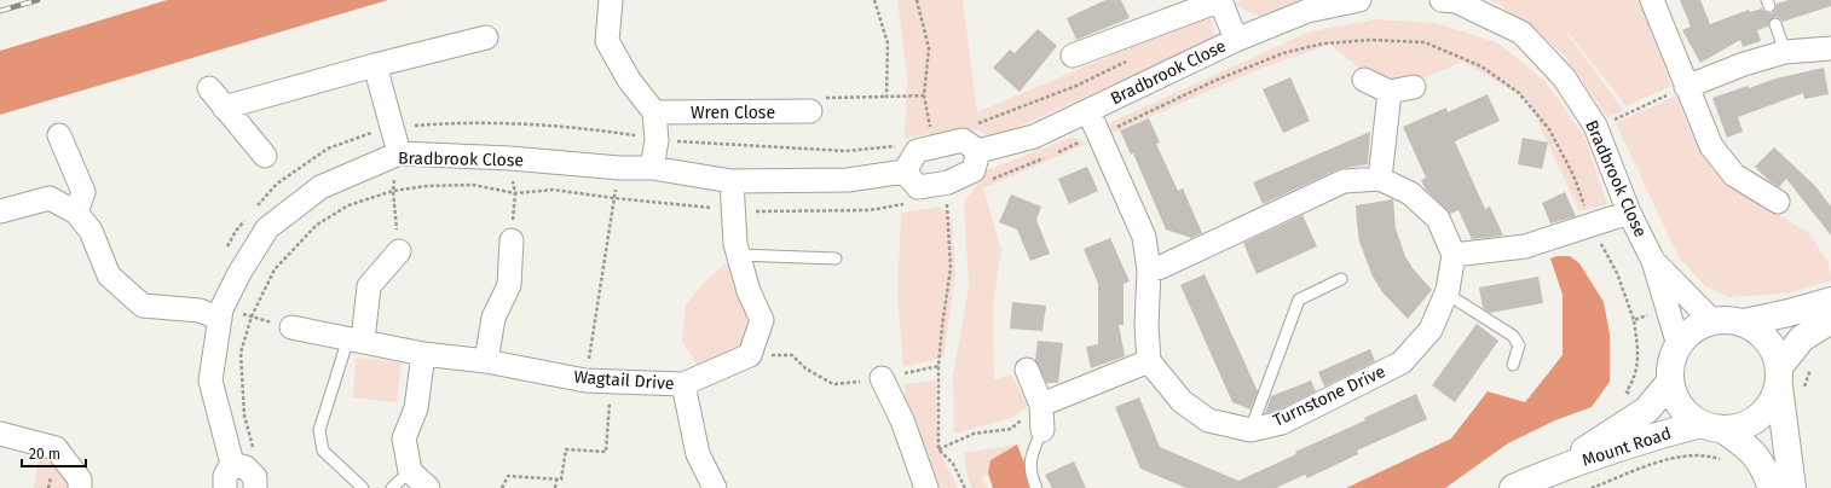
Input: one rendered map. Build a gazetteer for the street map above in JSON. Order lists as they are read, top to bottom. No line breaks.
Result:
{"streets":{"street":["Bradbrook Close","Wren Close","Wagtail Drive","Turnstone Drive","Mount Road"]},"crossings":[["Bradbrook Close","Mount Road"]],"scale_bar":"20 m"}
